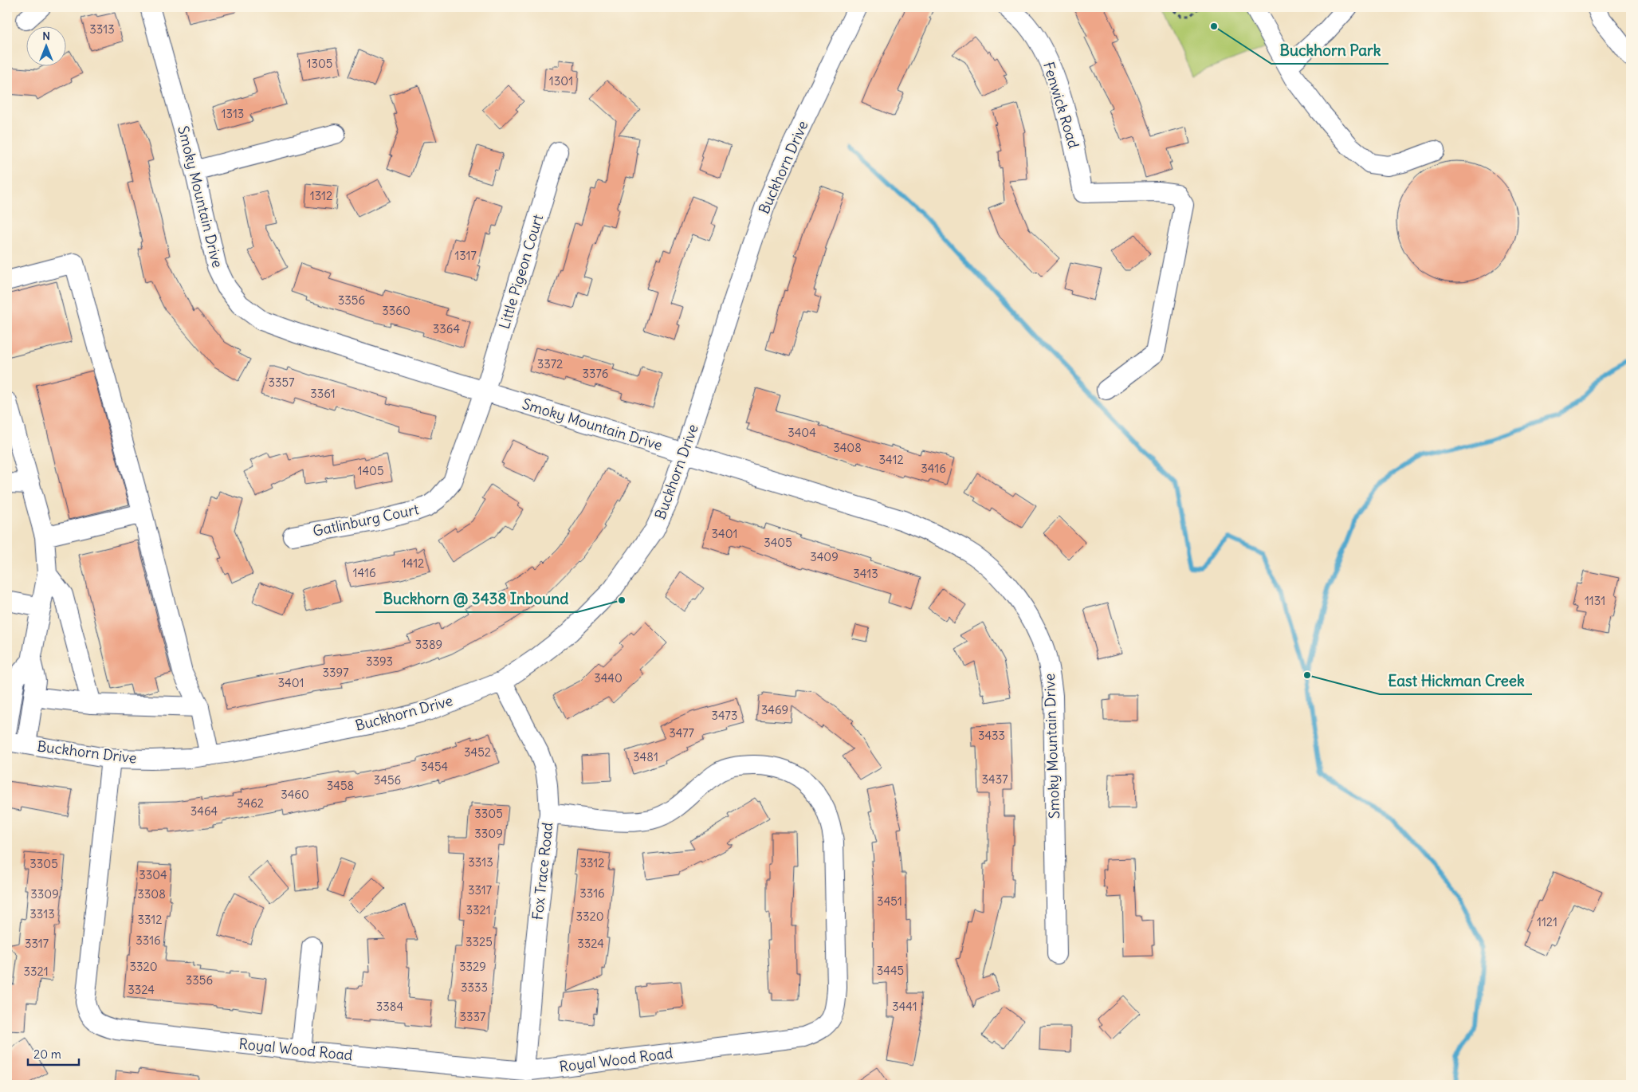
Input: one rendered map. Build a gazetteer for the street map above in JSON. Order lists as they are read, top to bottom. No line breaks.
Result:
{"streets":{"street":["Fenwick Road","Buckhorn Drive","Smoky Mountain Drive","Little Pigeon Court","Gatlinburg Court","Fox Trace Road","Royal Wood Road"]},"crossings":[["Buckhorn Drive","Smoky Mountain Drive"],["Buckhorn Drive","Fox Trace Road"],["Buckhorn Drive","Royal Wood Road"],["Smoky Mountain Drive","Little Pigeon Court"],["Smoky Mountain Drive","Gatlinburg Court"],["Little Pigeon Court","Gatlinburg Court"],["Fox Trace Road","Royal Wood Road"]],"places":["Buckhorn Park","Buckhorn @ 3438 Inbound","East Hickman Creek"],"house_numbers":["3313","1305","1301","1313","1312","1317","3356","3360","3364","3372","3376","3357","3361","3404","3408","3412","3416","1405","3401","3405","3409","1412","1416","3413","1131","3389","3393","3397","3440","3401","3469","3473","3477","3433","3452","3481","3454","3437","3456","3458","3460","3462","3464","3305","3309","3313","3312","3305","3304","3317","3316","3309","3308","3451","3321","3313","3320","3312","1121","3316","3325","3317","3324","3320","3329","3445","3321","3356","3333","3324","3384","3441","3337"],"scale_bar":"20 m","north":"top"}
